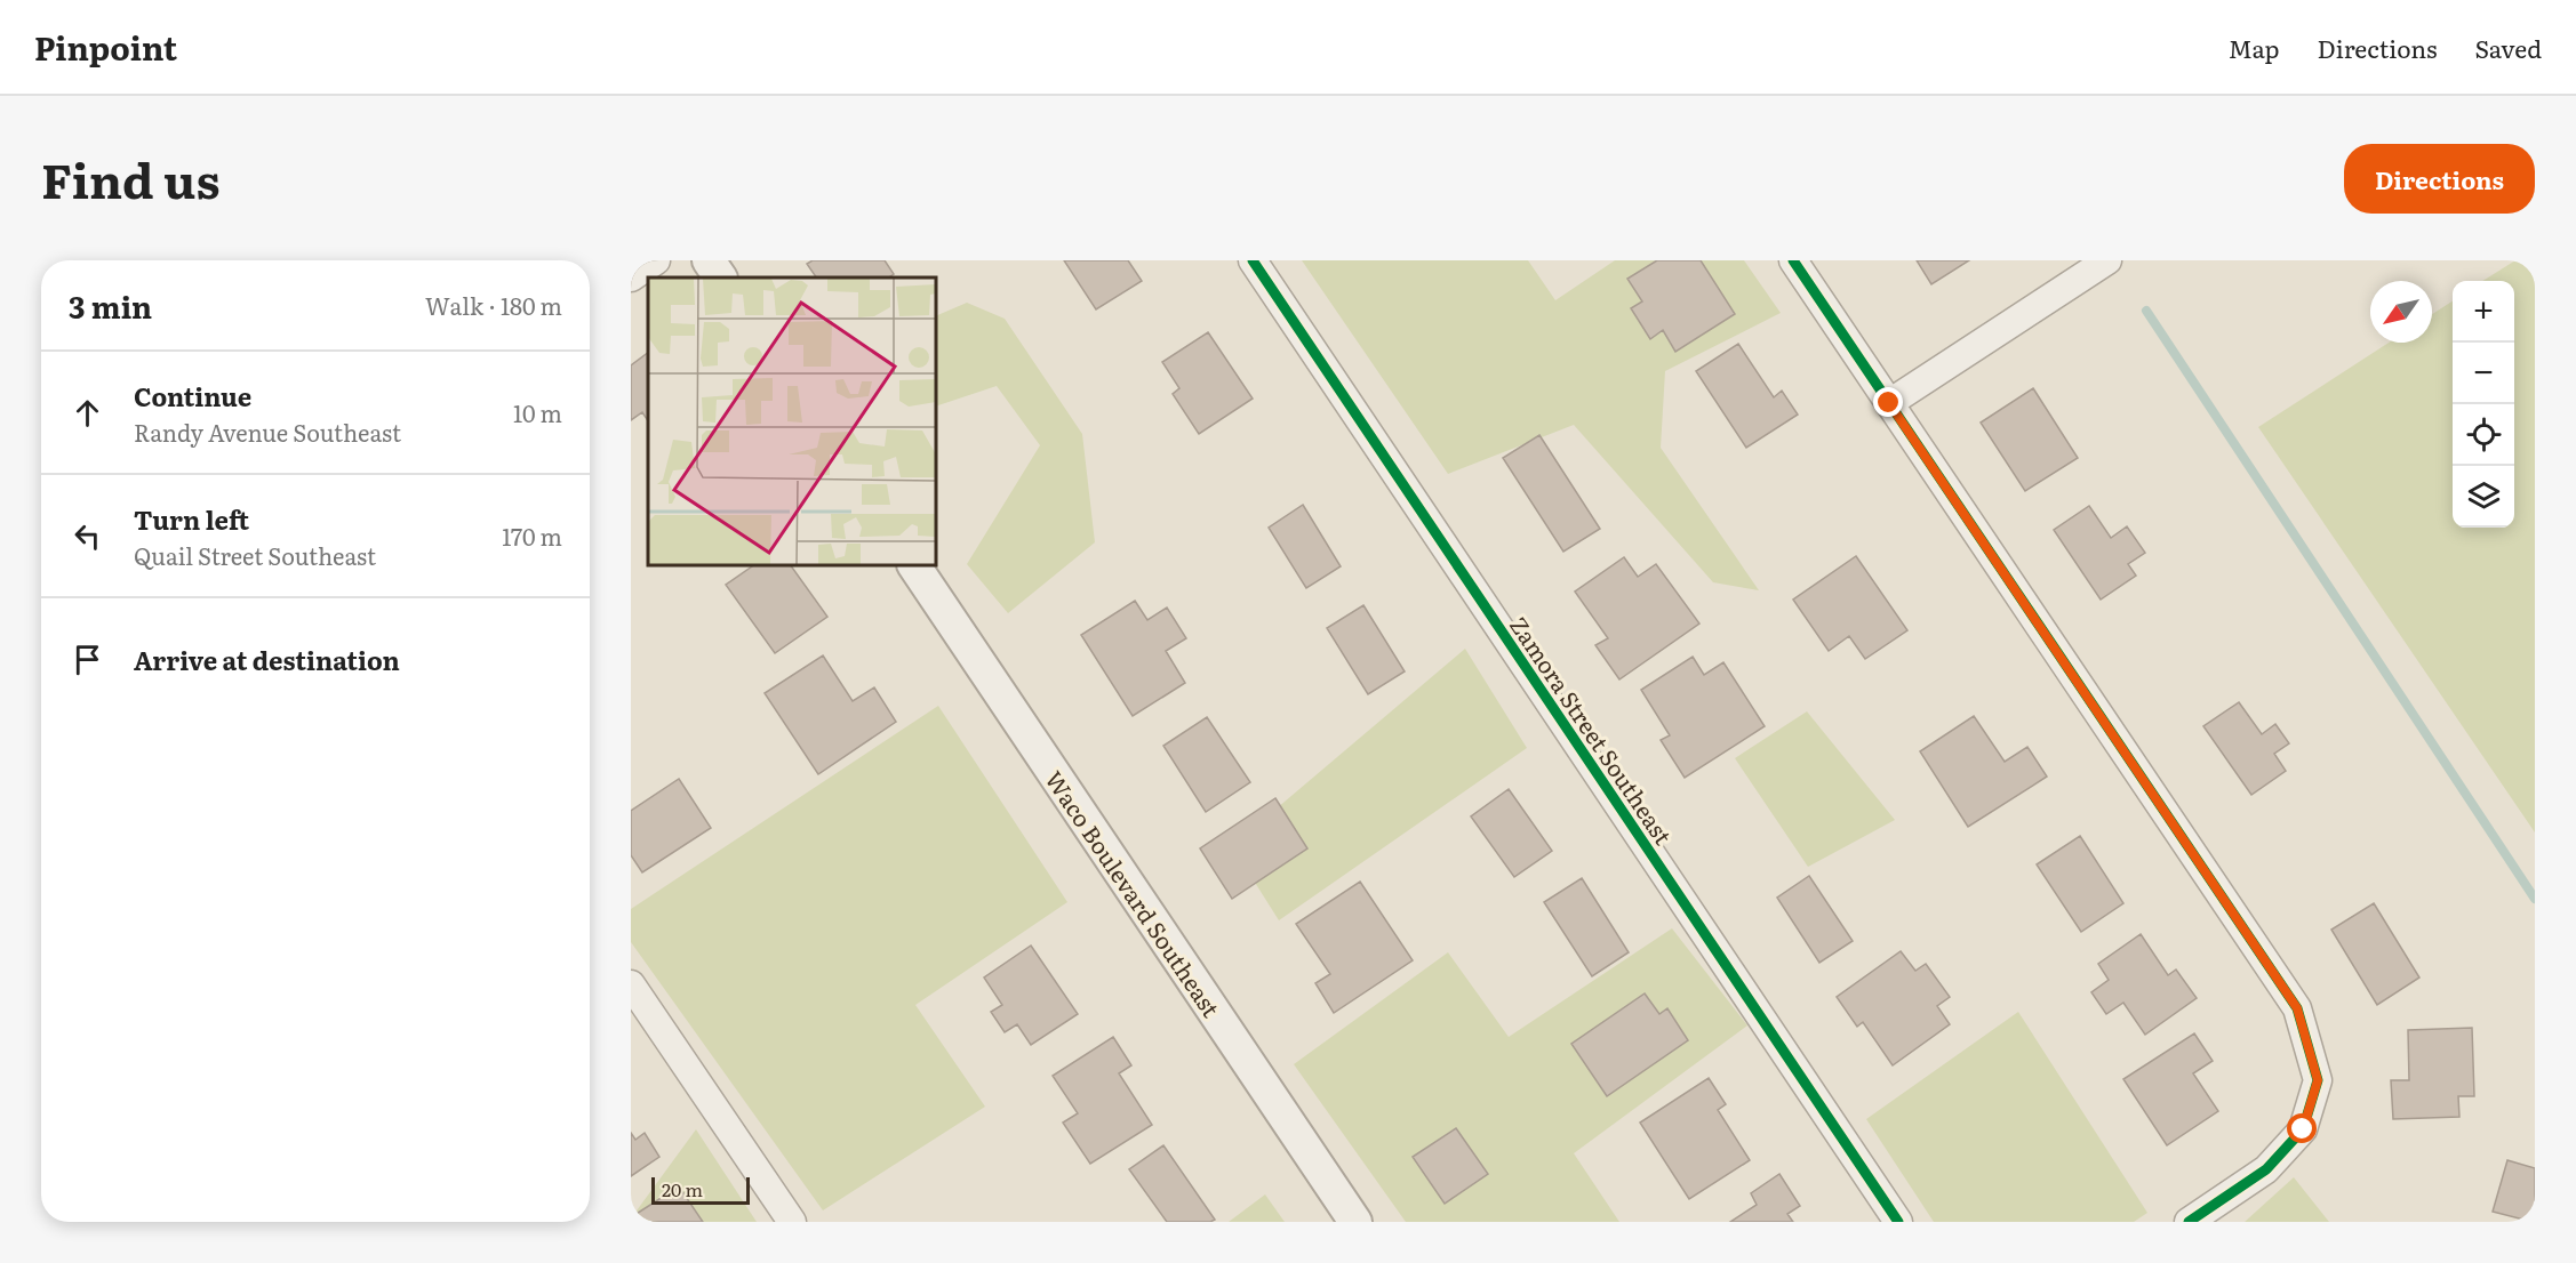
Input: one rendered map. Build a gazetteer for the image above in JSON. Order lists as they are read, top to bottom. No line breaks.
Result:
{"streets":{"street":["Zamora Street Southeast","Waco Boulevard Southeast"]},"scale_bar":"20 m","north":"bottom left","page":{"header":"Pinpoint","nav":["Map","Directions","Saved"],"title":"Find us","buttons":"Directions","heading":["3 min","Walk · 180 m"],"map_buttons":["+","−"],"list":[["Continue","Randy Avenue Southeast","10 m"],["Turn left","Quail Street Southeast","170 m"],"Arrive at destination"],"scale":"20 m"}}
